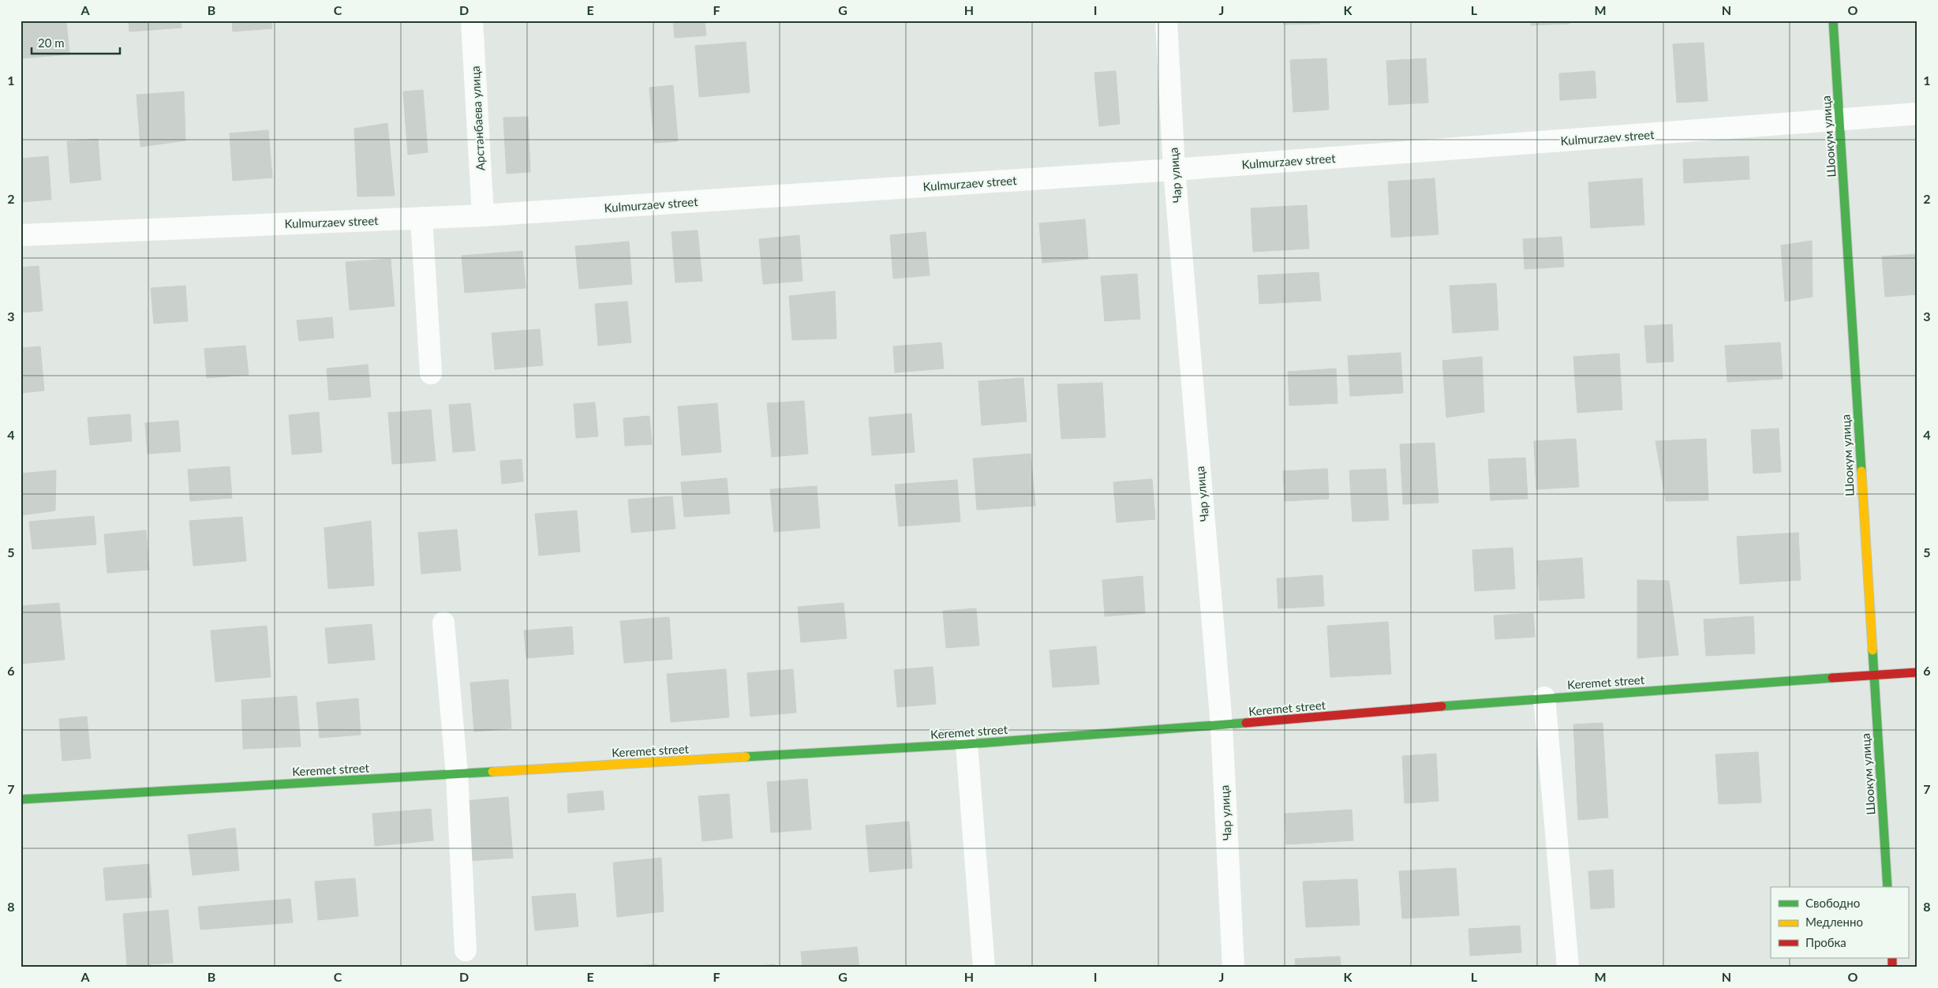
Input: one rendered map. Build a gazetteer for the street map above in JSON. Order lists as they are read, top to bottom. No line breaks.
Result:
{"streets":{"street":["Арстанбаева улица","Шоокум улица","Kulmurzaev street","Чар улица","Keremet street"]},"crossings":[["Арстанбаева улица","Kulmurzaev street"],["Шоокум улица","Kulmurzaev street"],["Шоокум улица","Keremet street"],["Kulmurzaev street","Чар улица"],["Чар улица","Keremet street"]],"legend":["Свободно","Медленно","Пробка"],"scale_bar":"20 m","grid":{"columns":["A","B","C","D","E","F","G","H","I","J","K","L","M","N","O"],"rows":["1","2","3","4","5","6","7","8"]}}
